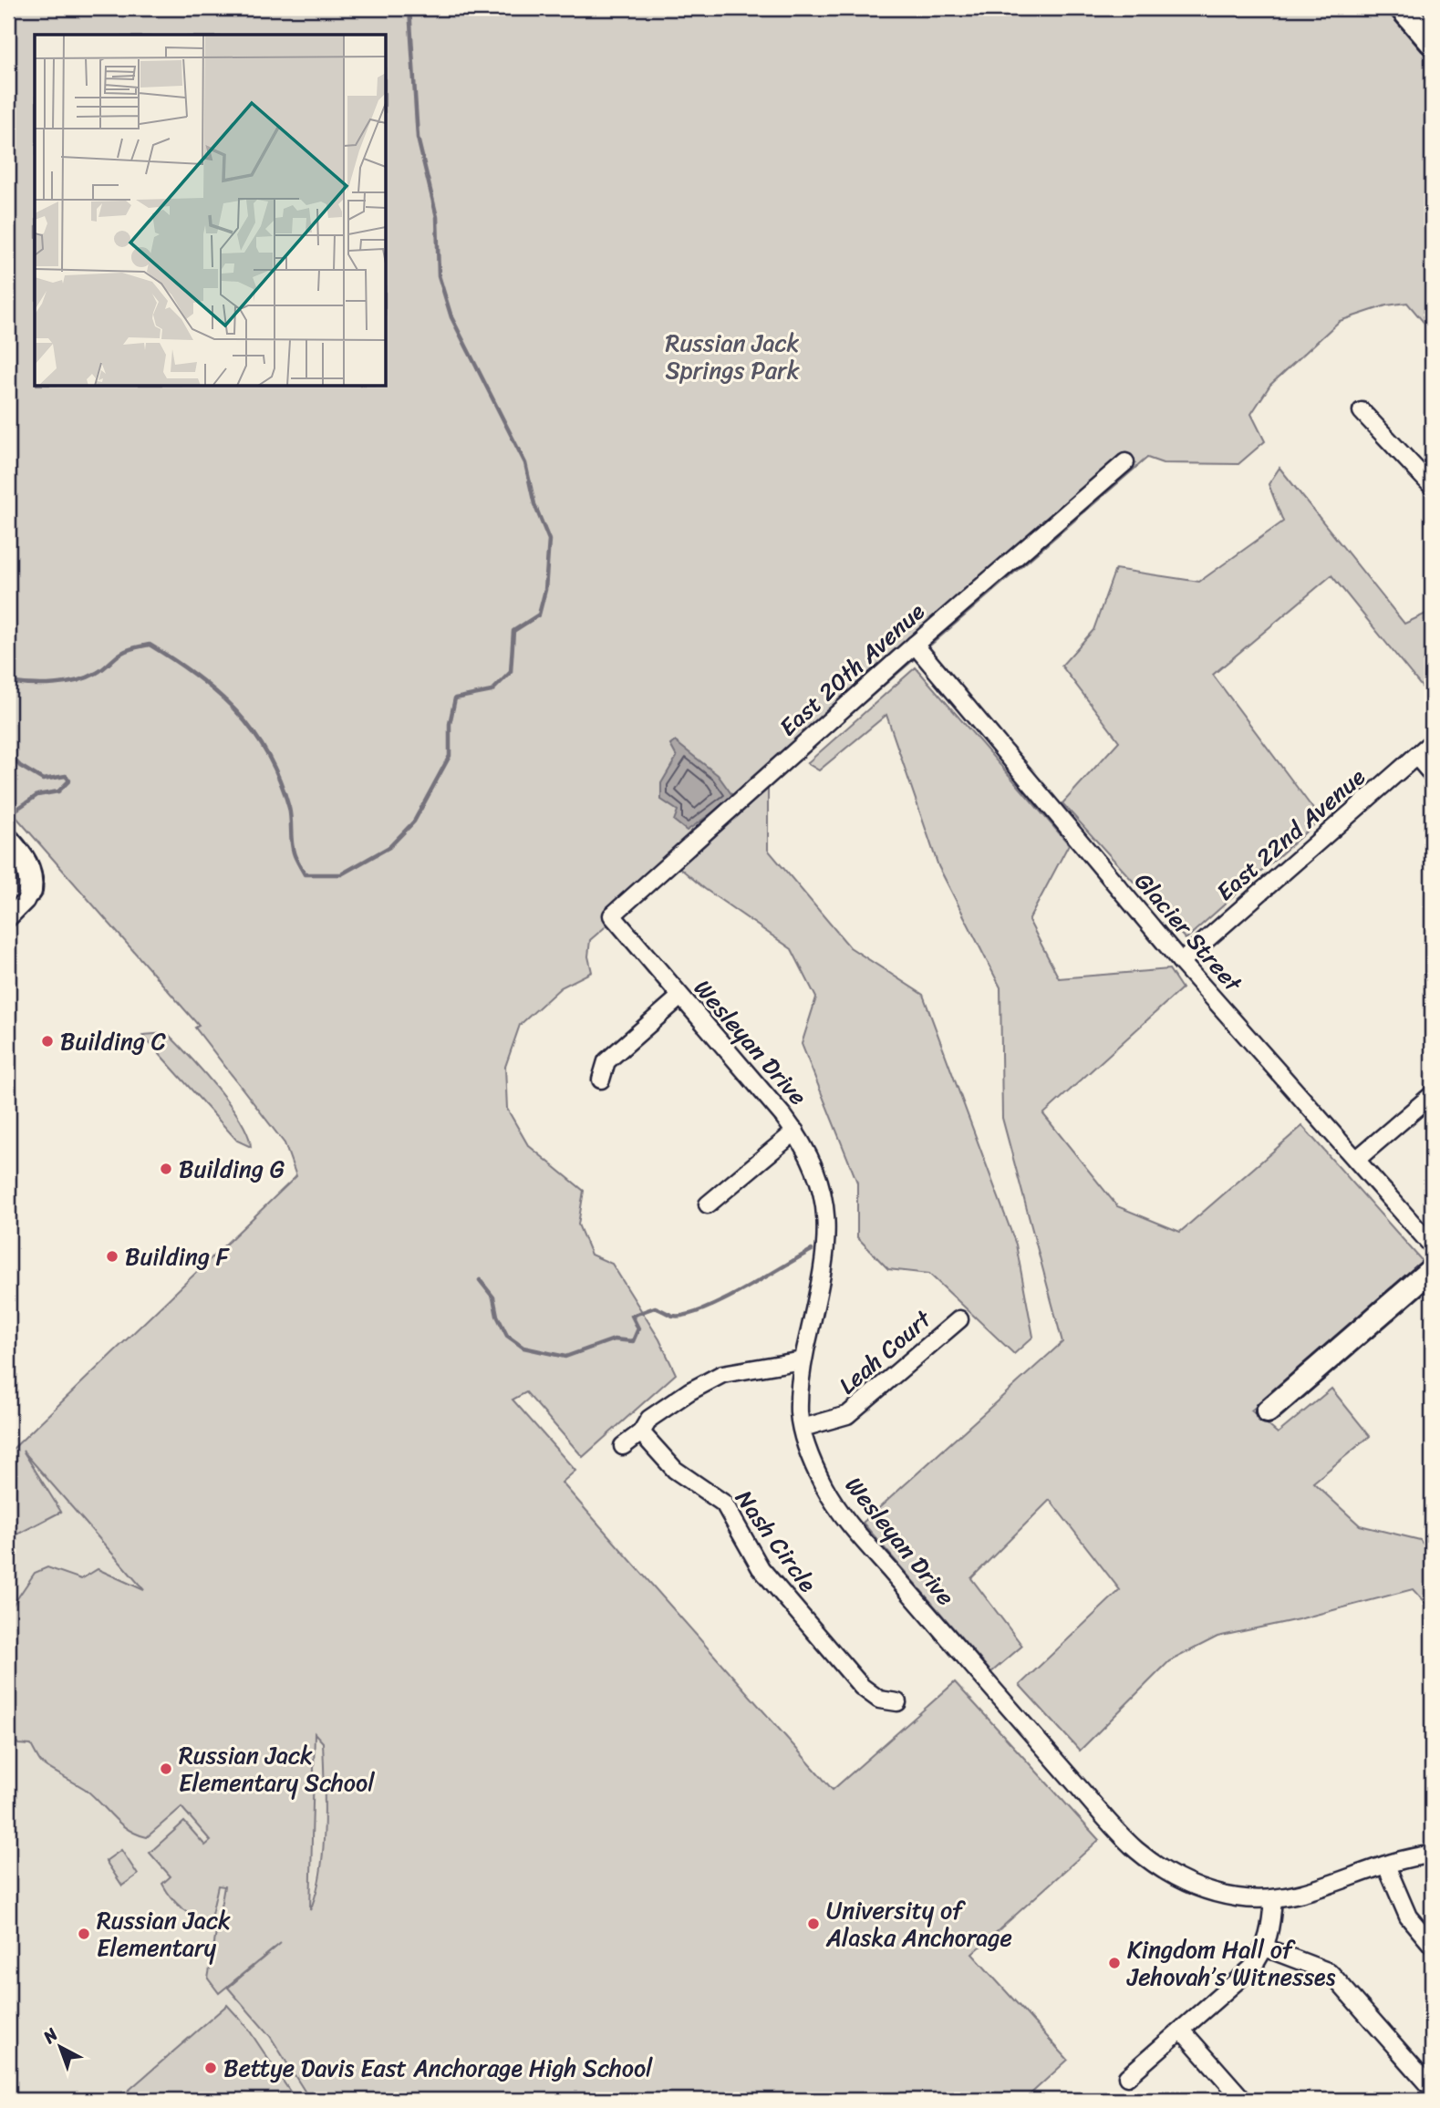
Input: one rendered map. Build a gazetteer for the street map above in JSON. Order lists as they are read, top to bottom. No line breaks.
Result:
{"streets":{"street":["East 20th Avenue","East 22nd Avenue","Glacier Street","Wesleyan Drive","Leah Court","Nash Circle"]},"crossings":[["East 20th Avenue","Glacier Street"],["East 20th Avenue","Wesleyan Drive"],["East 22nd Avenue","Glacier Street"],["Wesleyan Drive","Leah Court"]],"parks":["Russian Jack Springs Park"],"places":["Building C","Building G","Building F","Russian Jack Elementary School","University of Alaska Anchorage","Russian Jack Elementary","Kingdom Hall of Jehovah’s Witnesses","Bettye Davis East Anchorage High School"],"north":"top left"}
